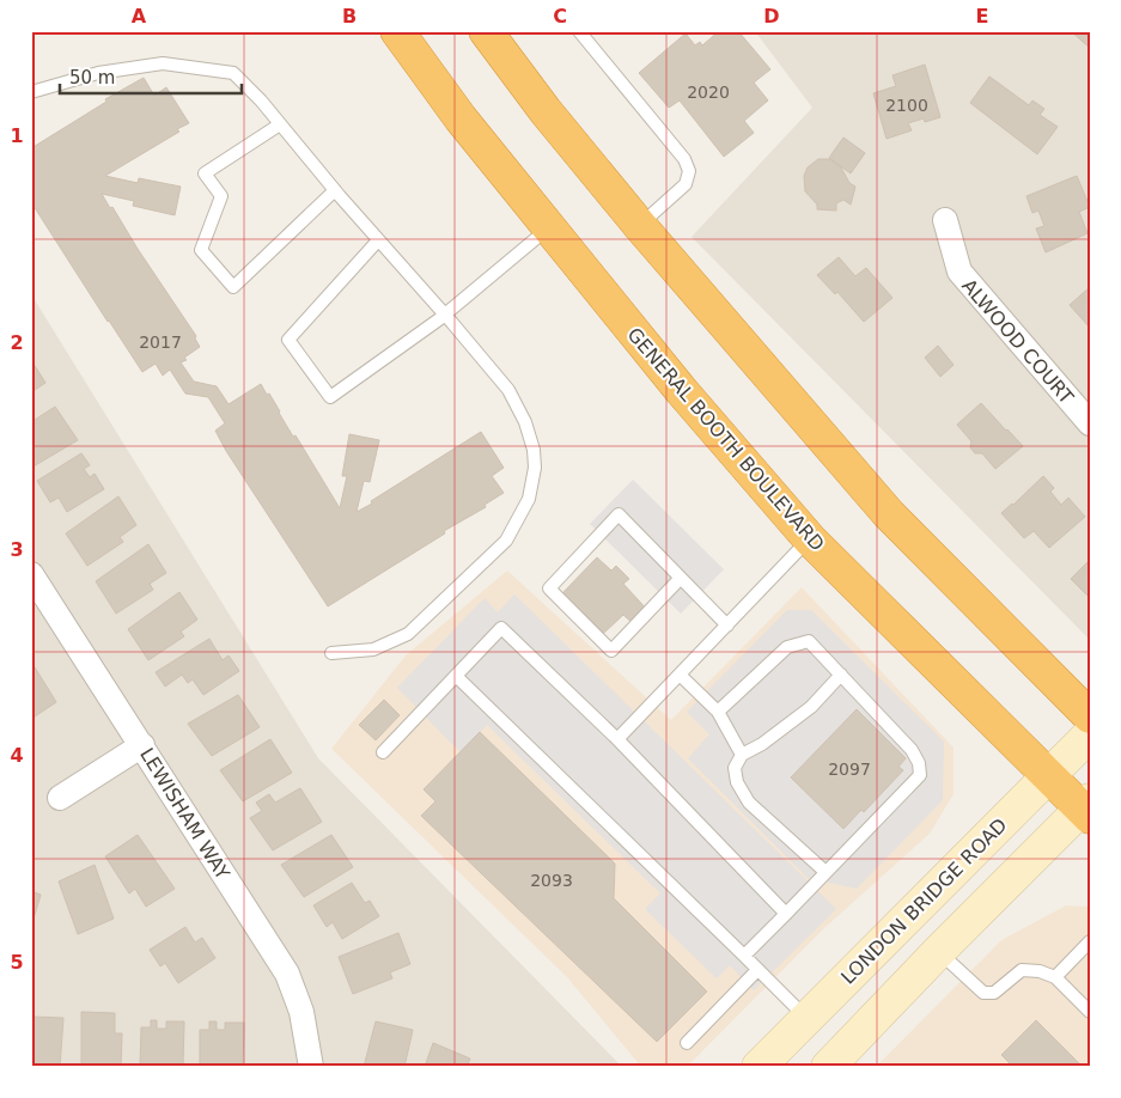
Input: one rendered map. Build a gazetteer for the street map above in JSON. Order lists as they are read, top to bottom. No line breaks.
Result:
{"streets":{"highway":["GENERAL BOOTH BOULEVARD"],"main road":["LONDON BRIDGE ROAD"],"street":["ALWOOD COURT","LEWISHAM WAY"]},"crossings":[["GENERAL BOOTH BOULEVARD","LONDON BRIDGE ROAD"]],"house_numbers":["2020","2100","2017","2097","2093"],"scale_bar":"50 m","grid":{"columns":["A","B","C","D","E"],"rows":["1","2","3","4","5"]}}
